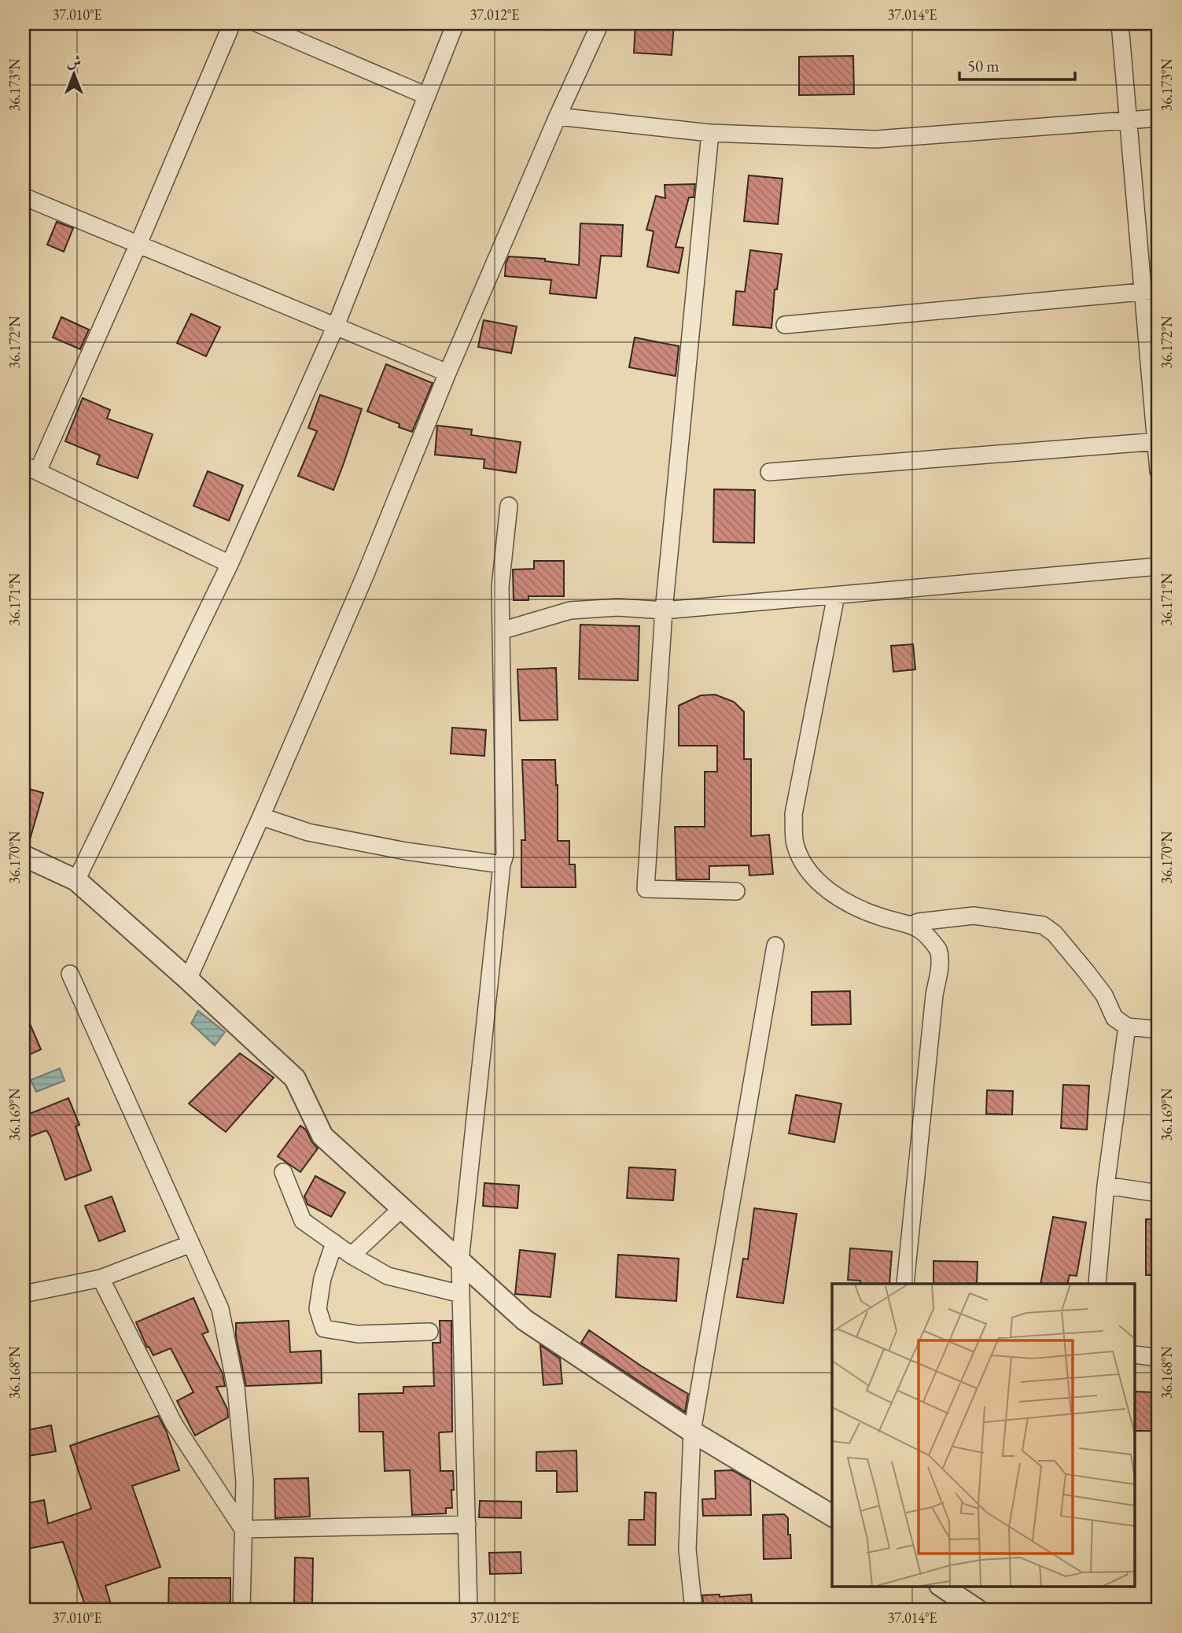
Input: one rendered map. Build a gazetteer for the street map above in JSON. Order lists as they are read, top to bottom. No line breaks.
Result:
{"scale_bar":"50 m","north":"top","coordinates":["37.010°E","37.012°E","37.014°E","36.173°N","36.172°N","36.171°N","36.170°N","36.169°N","36.168°N"]}
